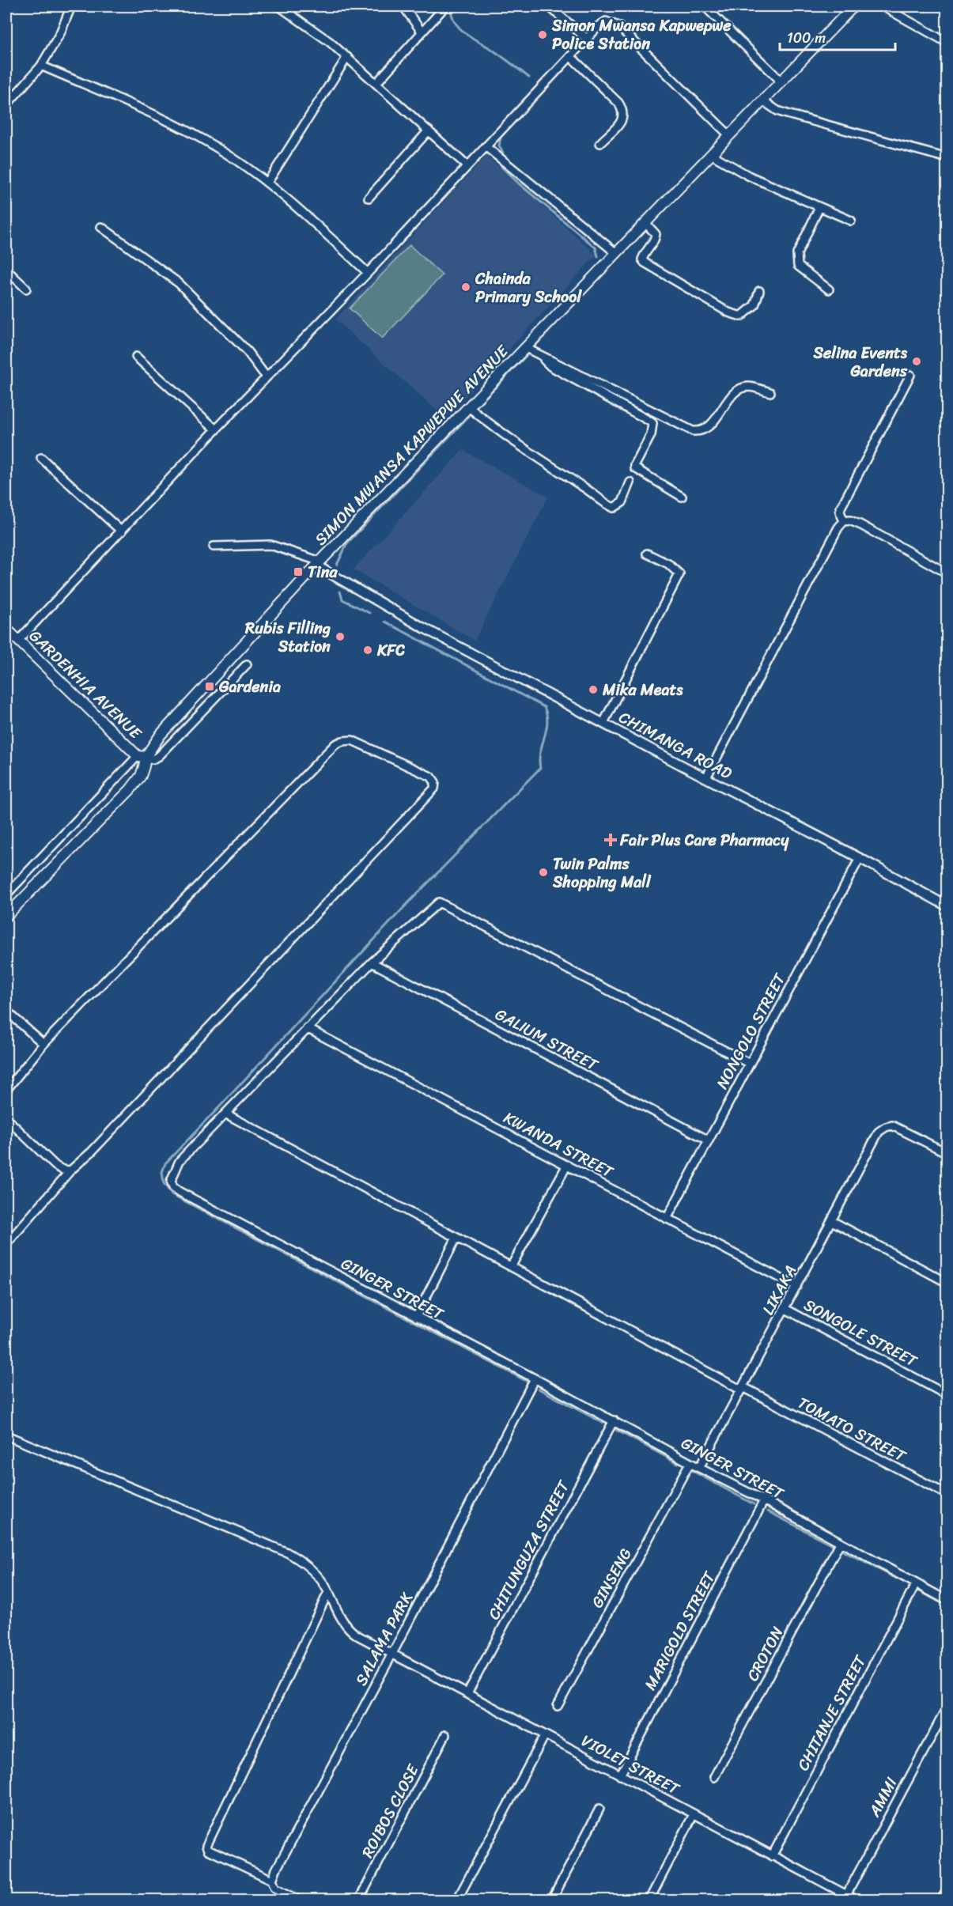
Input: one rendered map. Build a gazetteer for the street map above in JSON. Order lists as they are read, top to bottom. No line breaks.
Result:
{"streets":{"main road":["SIMON MWANSA KAPWEPWE AVENUE","GARDENHIA AVENUE"],"street":["CHIMANGA ROAD","NONGOLO STREET","GALIUM STREET","KWANDA STREET","GINGER STREET","LIKAKA","SONGOLE STREET","TOMATO STREET","CHITUNGUZA STREET","GINSENG","MARIGOLD STREET","SALAMA PARK","CROTON","CHITANJE STREET","VIOLET STREET","AMMI","ROIBOS CLOSE"]},"crossings":[["SIMON MWANSA KAPWEPWE AVENUE","GARDENHIA AVENUE"],["SIMON MWANSA KAPWEPWE AVENUE","CHIMANGA ROAD"],["CHIMANGA ROAD","NONGOLO STREET"],["NONGOLO STREET","GALIUM STREET"],["NONGOLO STREET","KWANDA STREET"],["NONGOLO STREET","GINGER STREET"],["GALIUM STREET","GINGER STREET"],["KWANDA STREET","GINGER STREET"],["KWANDA STREET","LIKAKA"],["GINGER STREET","LIKAKA"],["GINGER STREET","TOMATO STREET"],["GINGER STREET","CHITUNGUZA STREET"],["GINGER STREET","GINSENG"],["GINGER STREET","MARIGOLD STREET"],["GINGER STREET","SALAMA PARK"],["GINGER STREET","CROTON"],["GINGER STREET","CHITANJE STREET"],["LIKAKA","SONGOLE STREET"],["LIKAKA","TOMATO STREET"],["CHITUNGUZA STREET","VIOLET STREET"],["MARIGOLD STREET","VIOLET STREET"],["SALAMA PARK","VIOLET STREET"],["CHITANJE STREET","VIOLET STREET"],["VIOLET STREET","AMMI"]],"places":{"other":["Simon Mwansa Kapwepwe Police Station","Chainda Primary School","Selina Events Gardens","Rubis Filling Station","KFC","Mika Meats","Twin Palms Shopping Mall"],"transit":["Tina","Gardenia"],"health":["Fair Plus Care Pharmacy"]},"scale_bar":"100 m"}
